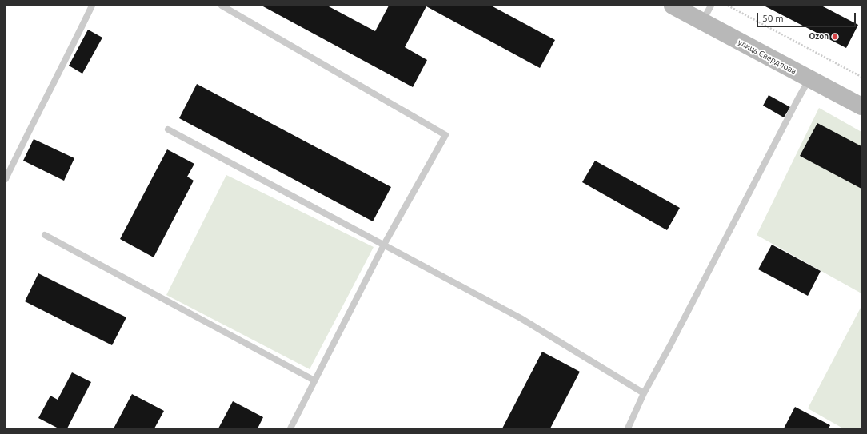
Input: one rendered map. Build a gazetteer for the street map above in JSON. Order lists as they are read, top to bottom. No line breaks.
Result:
{"streets":{"main road":["улица Свердлова"]},"places":["Ozon"],"scale_bar":"50 m"}
